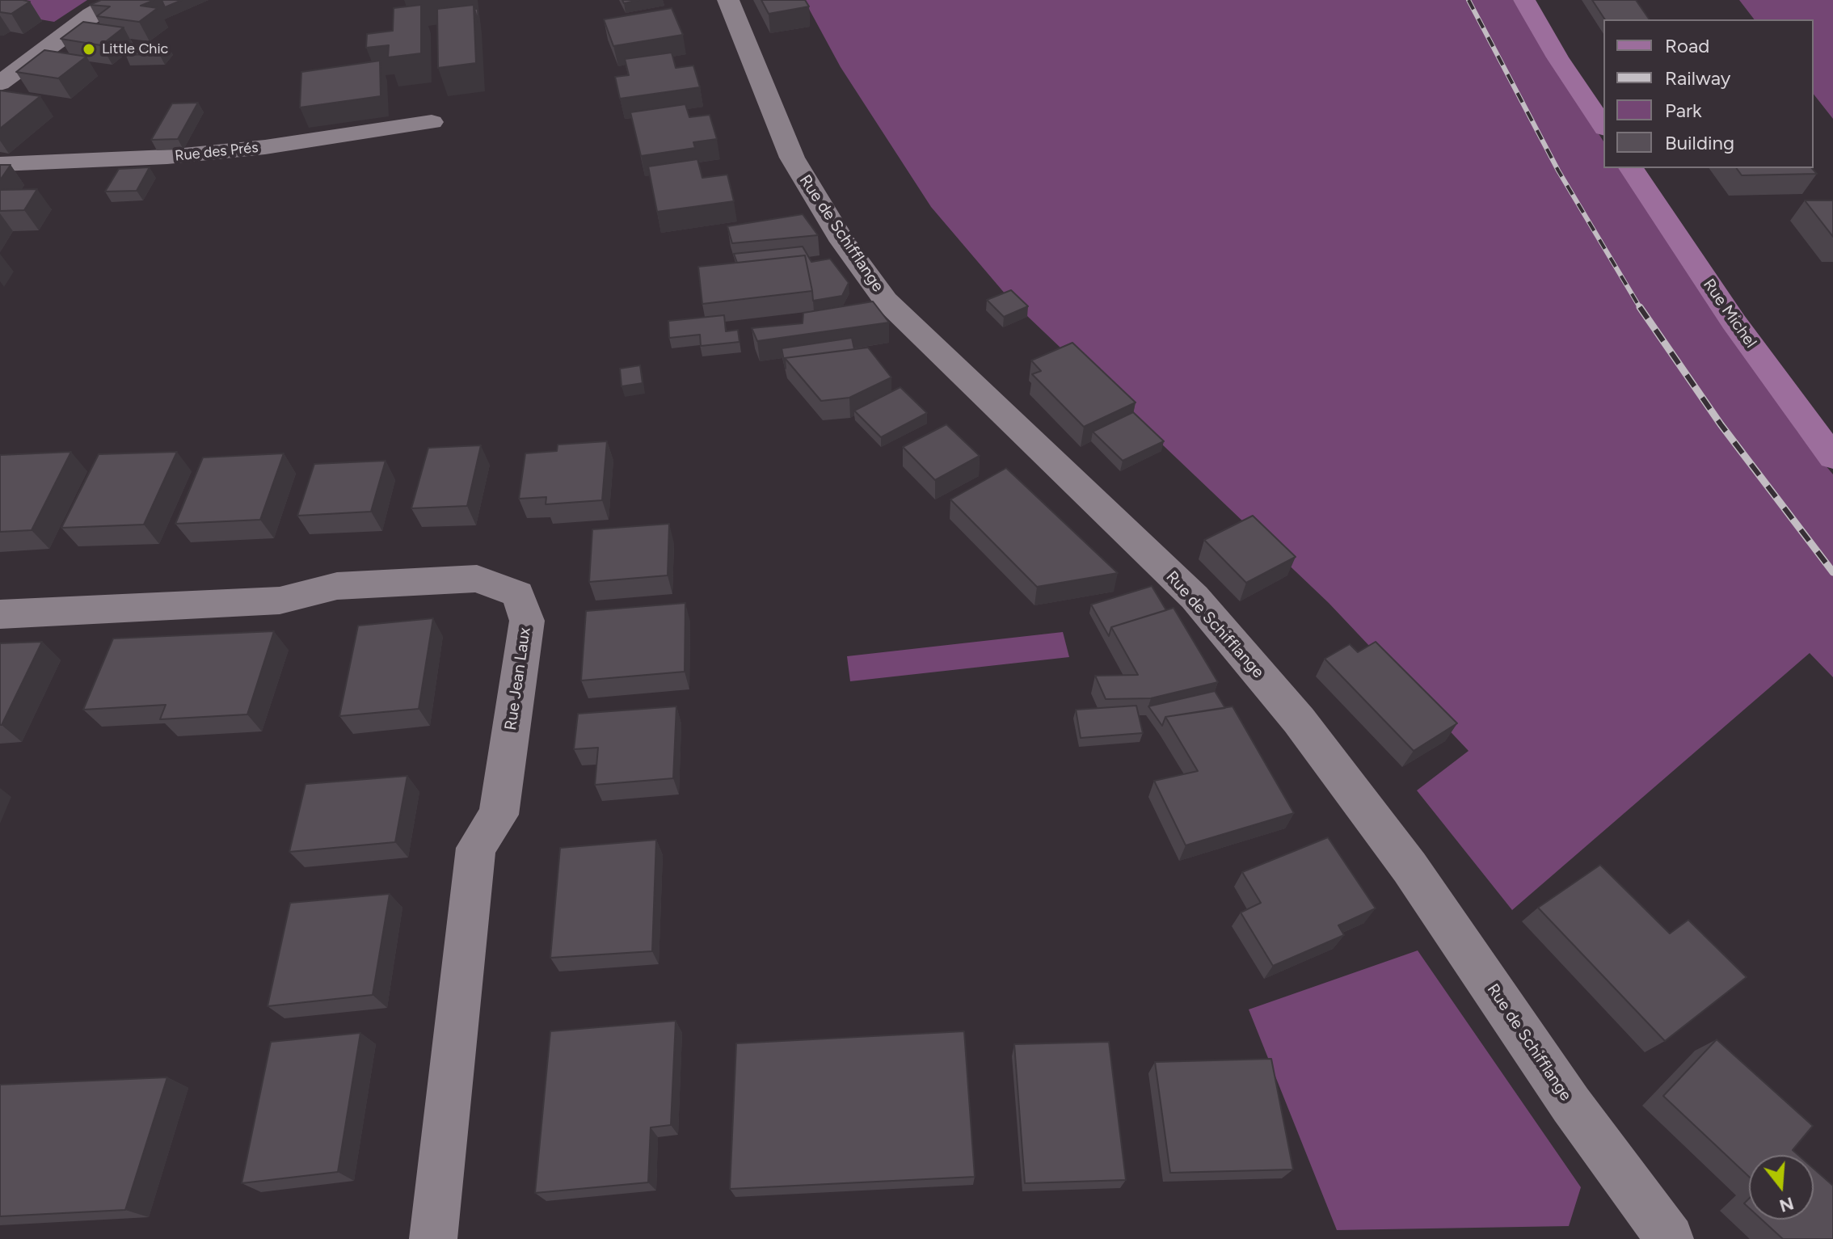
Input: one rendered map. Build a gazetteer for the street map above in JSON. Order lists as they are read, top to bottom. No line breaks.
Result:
{"streets":{"main road":["Rue Michel"],"street":["Rue des Prés","Rue de Schifflange","Rue Jean Laux"]},"places":["Little Chic"],"legend":["Road","Railway","Park","Building"],"north":"bottom"}
